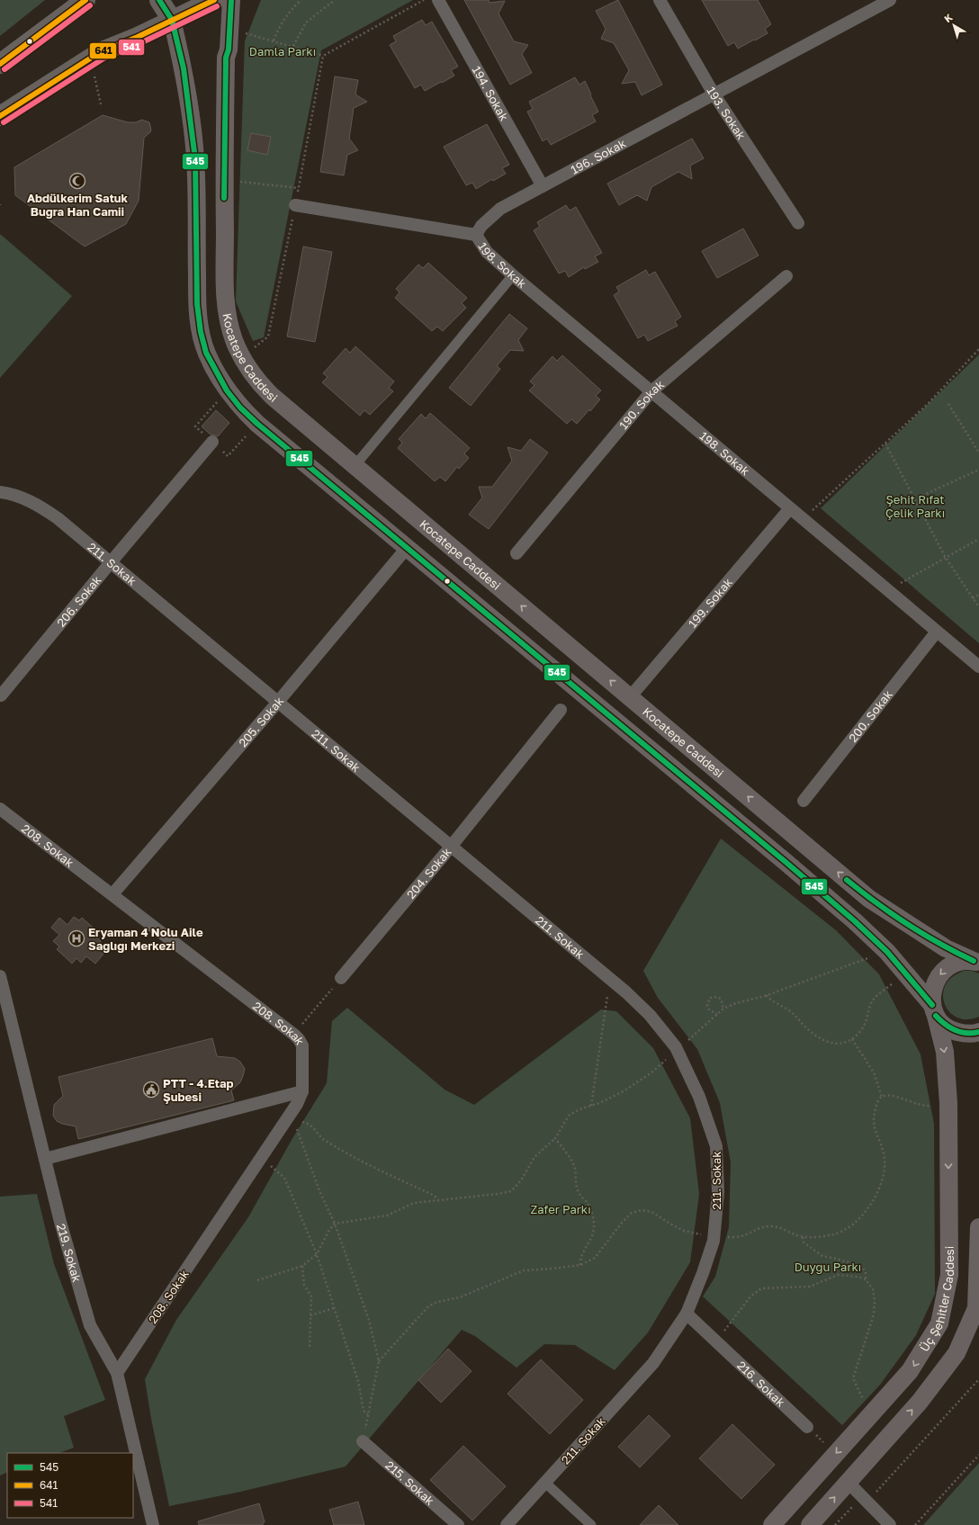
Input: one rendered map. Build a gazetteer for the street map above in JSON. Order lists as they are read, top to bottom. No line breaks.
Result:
{"streets":{"main road":["Kocatepe Caddesi","Üç Şehitler Caddesi"],"street":["194. Sokak","193. Sokak","196. Sokak","198. Sokak","190. Sokak","211. Sokak","206. Sokak","199. Sokak","200. Sokak","205. Sokak","208. Sokak","204. Sokak","219. Sokak","216. Sokak","215. Sokak"]},"crossings":[["194. Sokak","196. Sokak"],["193. Sokak","196. Sokak"],["196. Sokak","198. Sokak"],["198. Sokak","190. Sokak"],["198. Sokak","199. Sokak"],["198. Sokak","200. Sokak"],["Kocatepe Caddesi","199. Sokak"],["211. Sokak","206. Sokak"],["211. Sokak","205. Sokak"],["211. Sokak","204. Sokak"],["211. Sokak","216. Sokak"],["205. Sokak","208. Sokak"],["208. Sokak","219. Sokak"]],"parks":["Damla Parkı","Şehit Rıfat Çelik Parkı","Zafer Parkı","Duygu Parkı"],"places":{"mosque":["Abdülkerim Satuk Buğra Han Camii"],"hospital":["Eryaman 4 Nolu Aile Sağlığı Merkezi"],"public building":["PTT - 4.Etap Şubesi"]},"lines":["transit line 545","transit line 641","transit line 541"],"legend":["545","641","541"],"north":"top left"}
